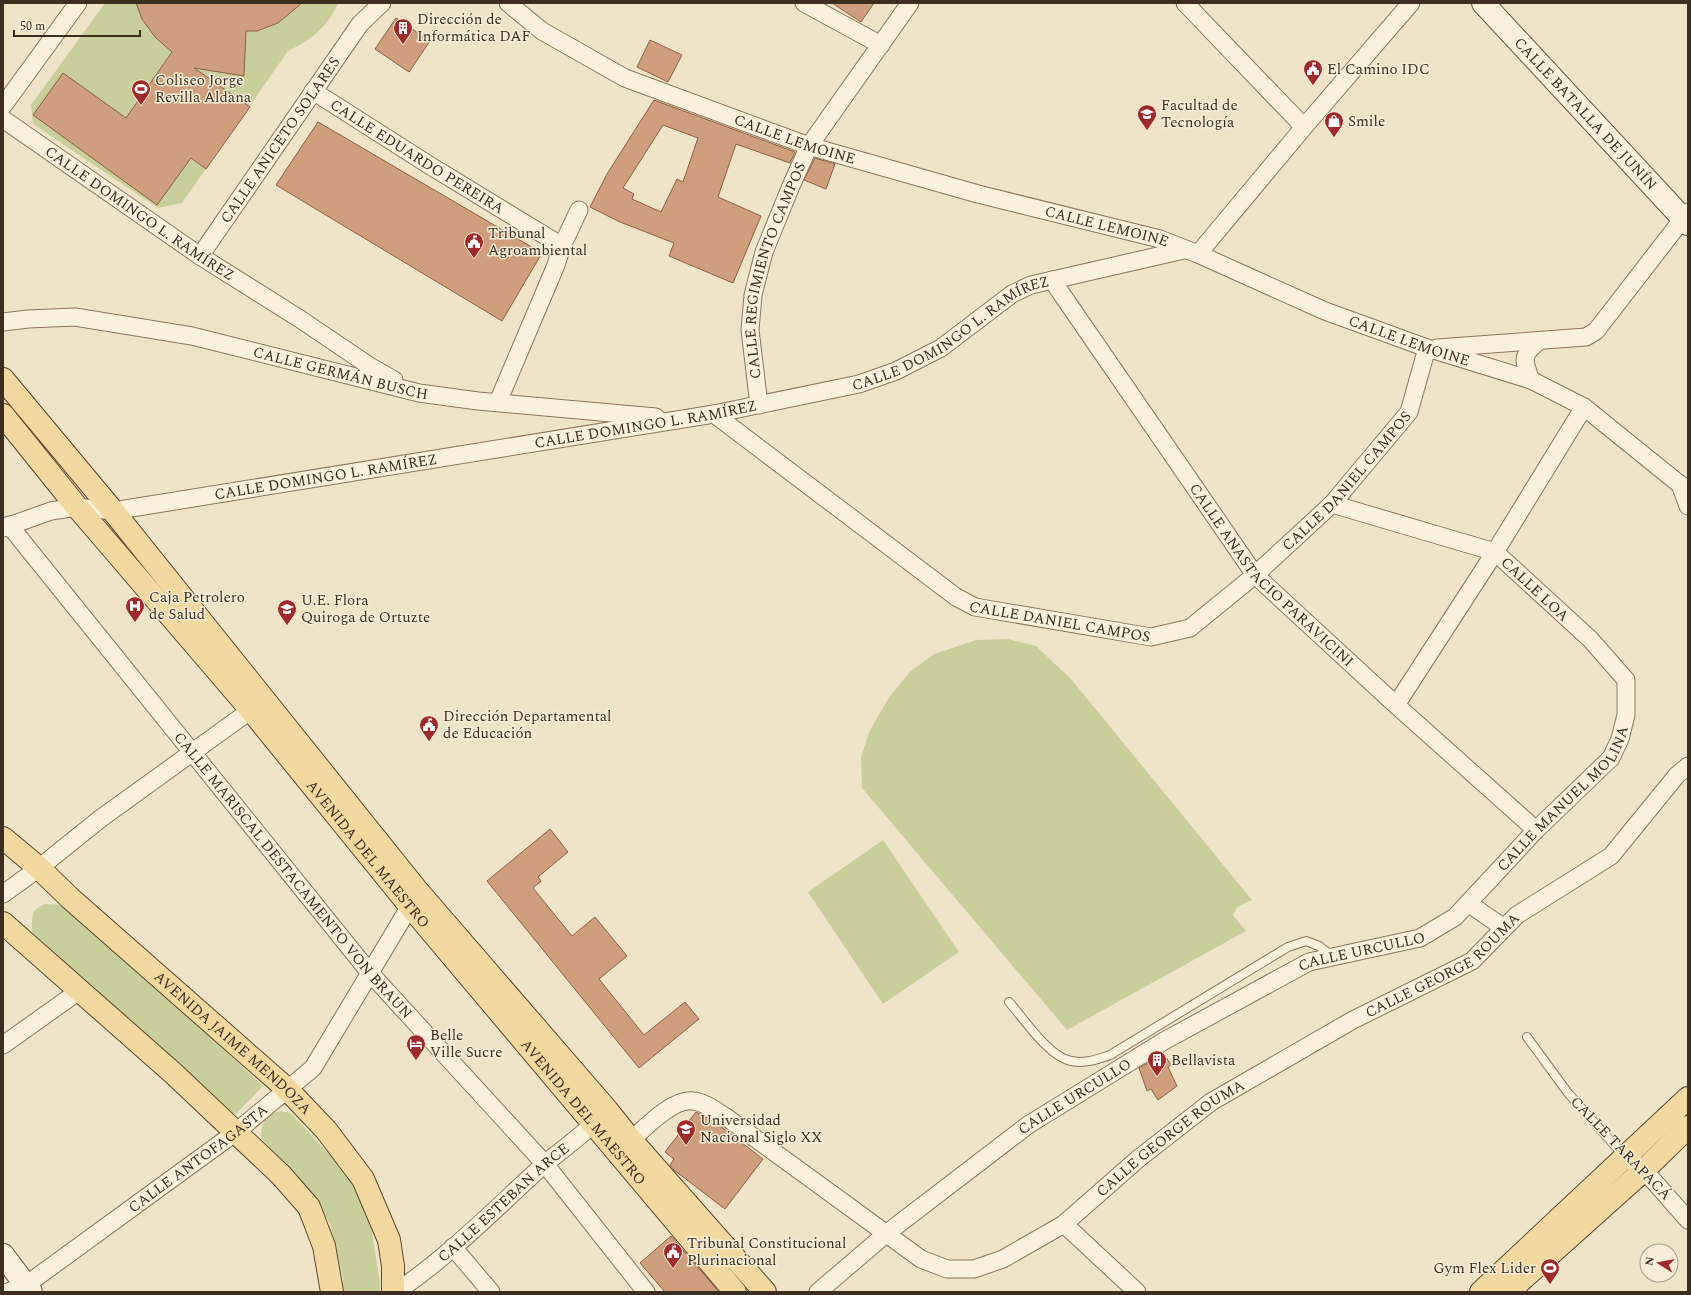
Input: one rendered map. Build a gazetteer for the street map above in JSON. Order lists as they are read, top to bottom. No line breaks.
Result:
{"streets":{"main road":["CALLE BATALLA DE JUNÍN","AVENIDA DEL MAESTRO","AVENIDA JAIME MENDOZA"],"street":["CALLE LEMOINE","CALLE ANICETO SOLARES","CALLE EDUARDO PEREIRA","CALLE DOMINGO L. RAMÍREZ","CALLE REGIMIENTO CAMPOS","CALLE GERMÁN BUSCH","CALLE DANIEL CAMPOS","CALLE ANASTACIO PARAVICINI","CALLE LOA","CALLE MANUEL MOLINA","CALLE MARISCAL DESTACAMENTO VON BRAUN","CALLE URCULLO","CALLE GEORGE ROUMA","CALLE TARAPACÁ","CALLE ANTOFAGASTA","CALLE ESTEBAN ARCE"]},"crossings":[["CALLE LEMOINE","CALLE DOMINGO L. RAMÍREZ"],["CALLE LEMOINE","CALLE REGIMIENTO CAMPOS"],["CALLE LEMOINE","CALLE DANIEL CAMPOS"],["CALLE ANICETO SOLARES","CALLE EDUARDO PEREIRA"],["CALLE ANICETO SOLARES","CALLE DOMINGO L. RAMÍREZ"],["CALLE DOMINGO L. RAMÍREZ","CALLE REGIMIENTO CAMPOS"],["CALLE DOMINGO L. RAMÍREZ","CALLE GERMÁN BUSCH"],["CALLE DOMINGO L. RAMÍREZ","CALLE DANIEL CAMPOS"],["CALLE DOMINGO L. RAMÍREZ","CALLE ANASTACIO PARAVICINI"],["CALLE DOMINGO L. RAMÍREZ","AVENIDA DEL MAESTRO"],["CALLE DOMINGO L. RAMÍREZ","CALLE MARISCAL DESTACAMENTO VON BRAUN"],["CALLE DANIEL CAMPOS","CALLE ANASTACIO PARAVICINI"],["CALLE DANIEL CAMPOS","CALLE LOA"],["CALLE ANASTACIO PARAVICINI","CALLE MANUEL MOLINA"],["CALLE LOA","CALLE MANUEL MOLINA"],["CALLE MANUEL MOLINA","CALLE URCULLO"],["AVENIDA DEL MAESTRO","CALLE GEORGE ROUMA"],["AVENIDA DEL MAESTRO","CALLE ANTOFAGASTA"],["AVENIDA DEL MAESTRO","CALLE ESTEBAN ARCE"],["CALLE MARISCAL DESTACAMENTO VON BRAUN","CALLE ANTOFAGASTA"],["CALLE MARISCAL DESTACAMENTO VON BRAUN","CALLE ESTEBAN ARCE"],["CALLE URCULLO","CALLE GEORGE ROUMA"],["AVENIDA JAIME MENDOZA","CALLE ANTOFAGASTA"],["AVENIDA JAIME MENDOZA","CALLE ESTEBAN ARCE"]],"places":{"building":["Dirección de Informática DAF","Bellavista"],"public building":["El Camino IDC","Tribunal Agroambiental","Dirección Departamental de Educación","Tribunal Constitucional Plurinacional"],"sports":["Coliseo Jorge Revilla Aldana","Gym Flex Lider"],"school or university":["Facultad de Tecnología","U.E. Flora Quiroga de Ortuzte","Universidad Nacional Siglo XX"],"shop":["Smile"],"hospital":["Caja Petrolero de Salud"],"hotel":["Belle Ville Sucre"]},"scale_bar":"50 m","north":"left"}
